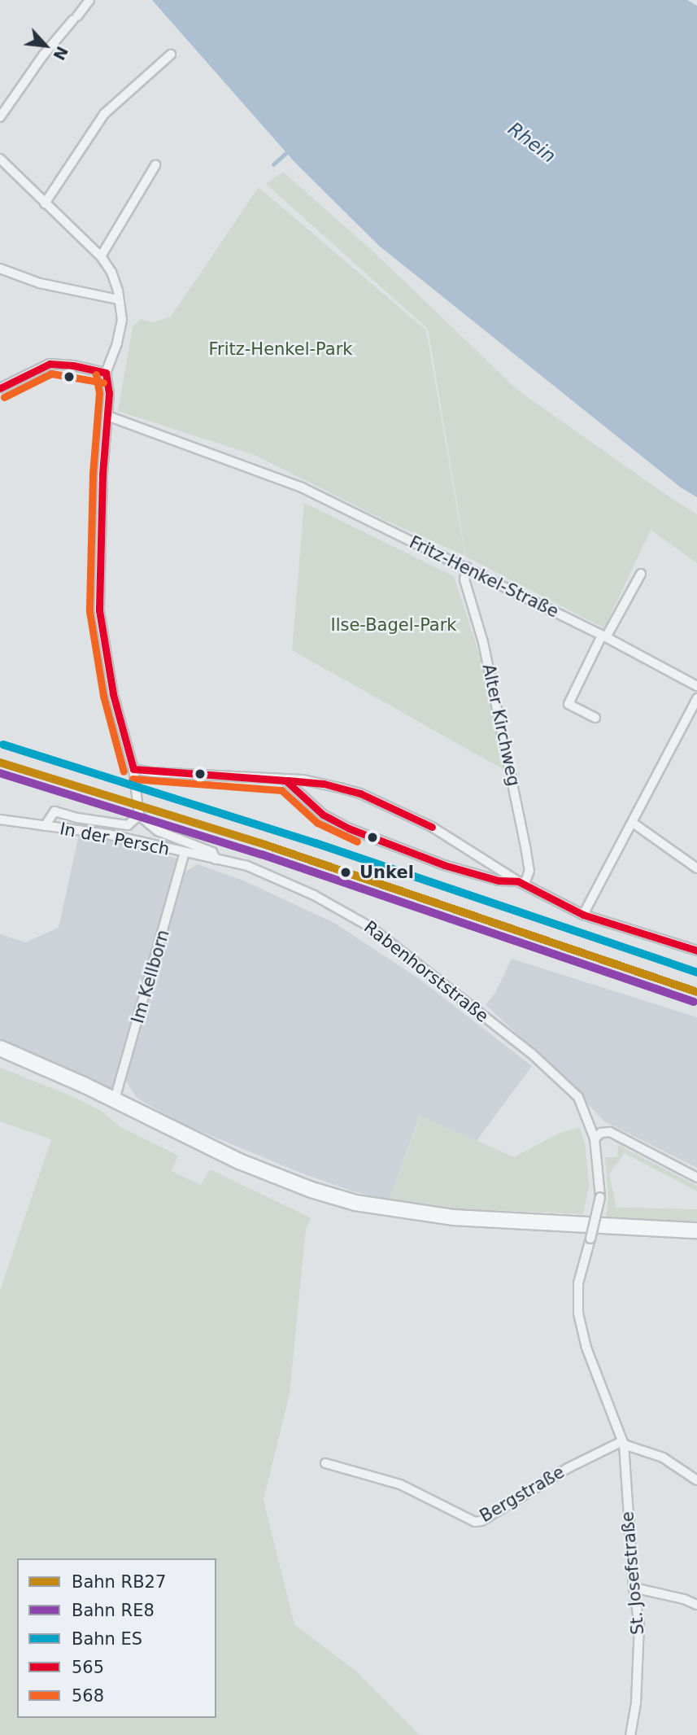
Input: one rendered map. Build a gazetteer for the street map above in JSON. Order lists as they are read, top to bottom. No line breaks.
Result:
{"streets":{"street":["Fritz-Henkel-Straße","Alter Kirchweg","In der Persch","Rabenhorststraße","Im Kellborn","Bergstraße","St. Josefstraße"]},"crossings":[["Fritz-Henkel-Straße","Alter Kirchweg"],["In der Persch","Rabenhorststraße"],["In der Persch","Im Kellborn"],["Rabenhorststraße","Im Kellborn"],["Rabenhorststraße","St. Josefstraße"],["Bergstraße","St. Josefstraße"]],"water":["Rhein"],"parks":["Fritz-Henkel-Park","Ilse-Bagel-Park"],"places":["Unkel"],"lines":["transit line 565","transit line 568","rail line ES","rail line RB27","rail line RE8"],"legend":["Bahn RB27","Bahn RE8","Bahn ES","565","568"],"north":"bottom right"}
